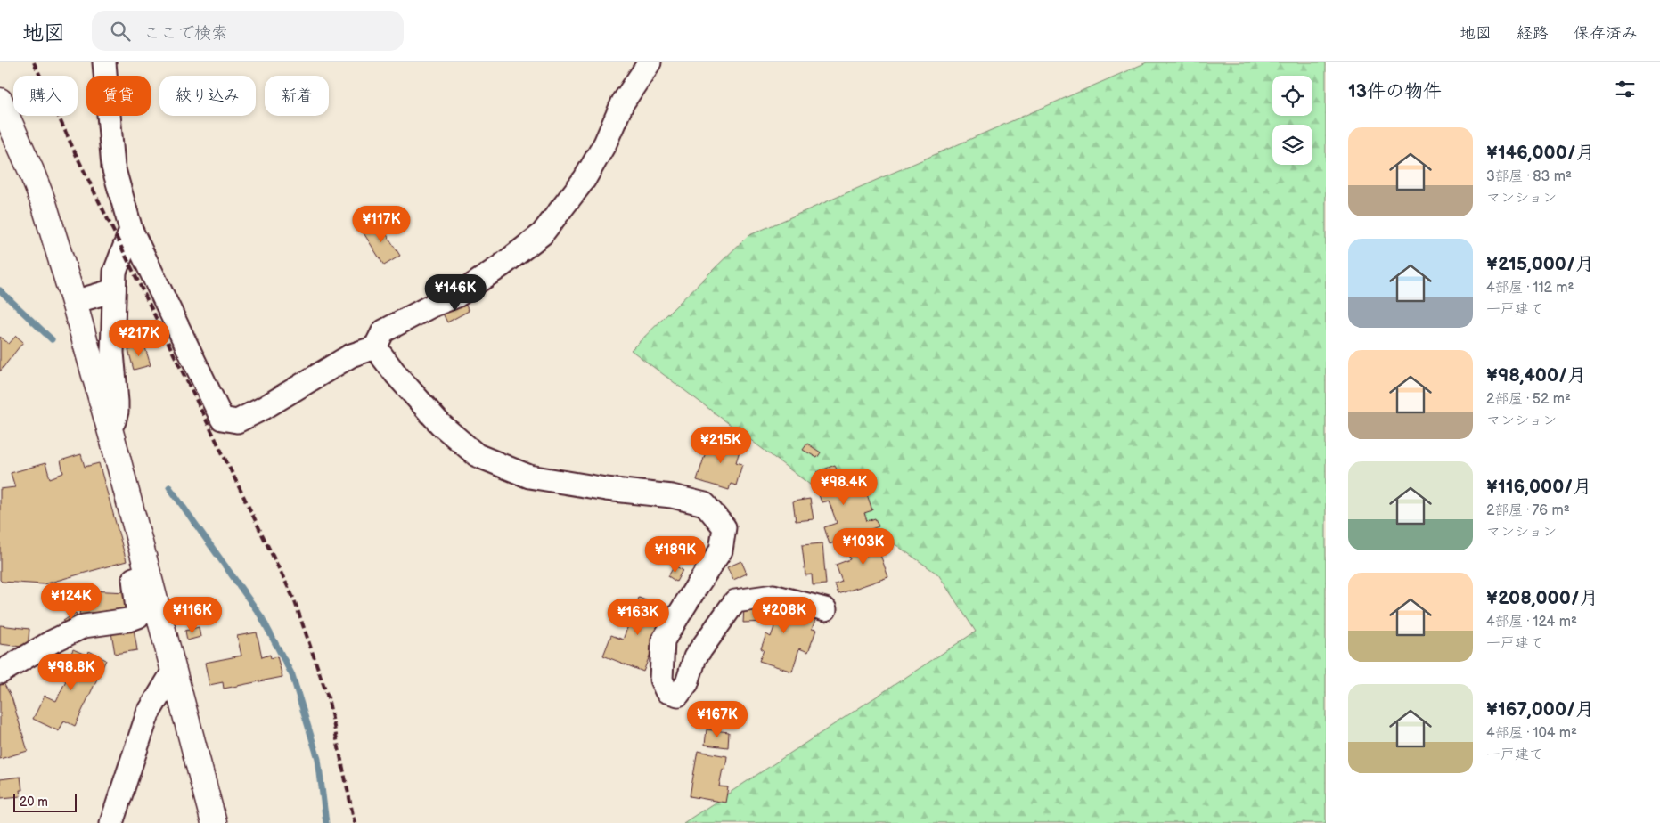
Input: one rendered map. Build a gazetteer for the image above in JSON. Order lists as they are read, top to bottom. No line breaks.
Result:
{"scale_bar":"20 m","page":{"header":"地図","search":"ここで検索","nav":["地図","経路","保存済み"],"heading":"13件の物件","chip":["購入","賃貸","絞り込み","新着"],"list":[{"name":"¥146,000/月","note":"3部屋 · 83 m² · マンション"},{"name":"¥215,000/月","note":"4部屋 · 112 m² · 一戸建て"},{"name":"¥98,400/月","note":"2部屋 · 52 m² · マンション"},{"name":"¥116,000/月","note":"2部屋 · 76 m² · マンション"},{"name":"¥208,000/月","note":"4部屋 · 124 m² · 一戸建て"},{"name":"¥167,000/月","note":"4部屋 · 104 m² · 一戸建て"}],"price":["¥117K","¥146K","¥217K","¥215K","¥98.4K","¥103K","¥189K","¥124K","¥116K","¥208K","¥163K","¥98.8K","¥167K"],"scale":"20 m"}}
